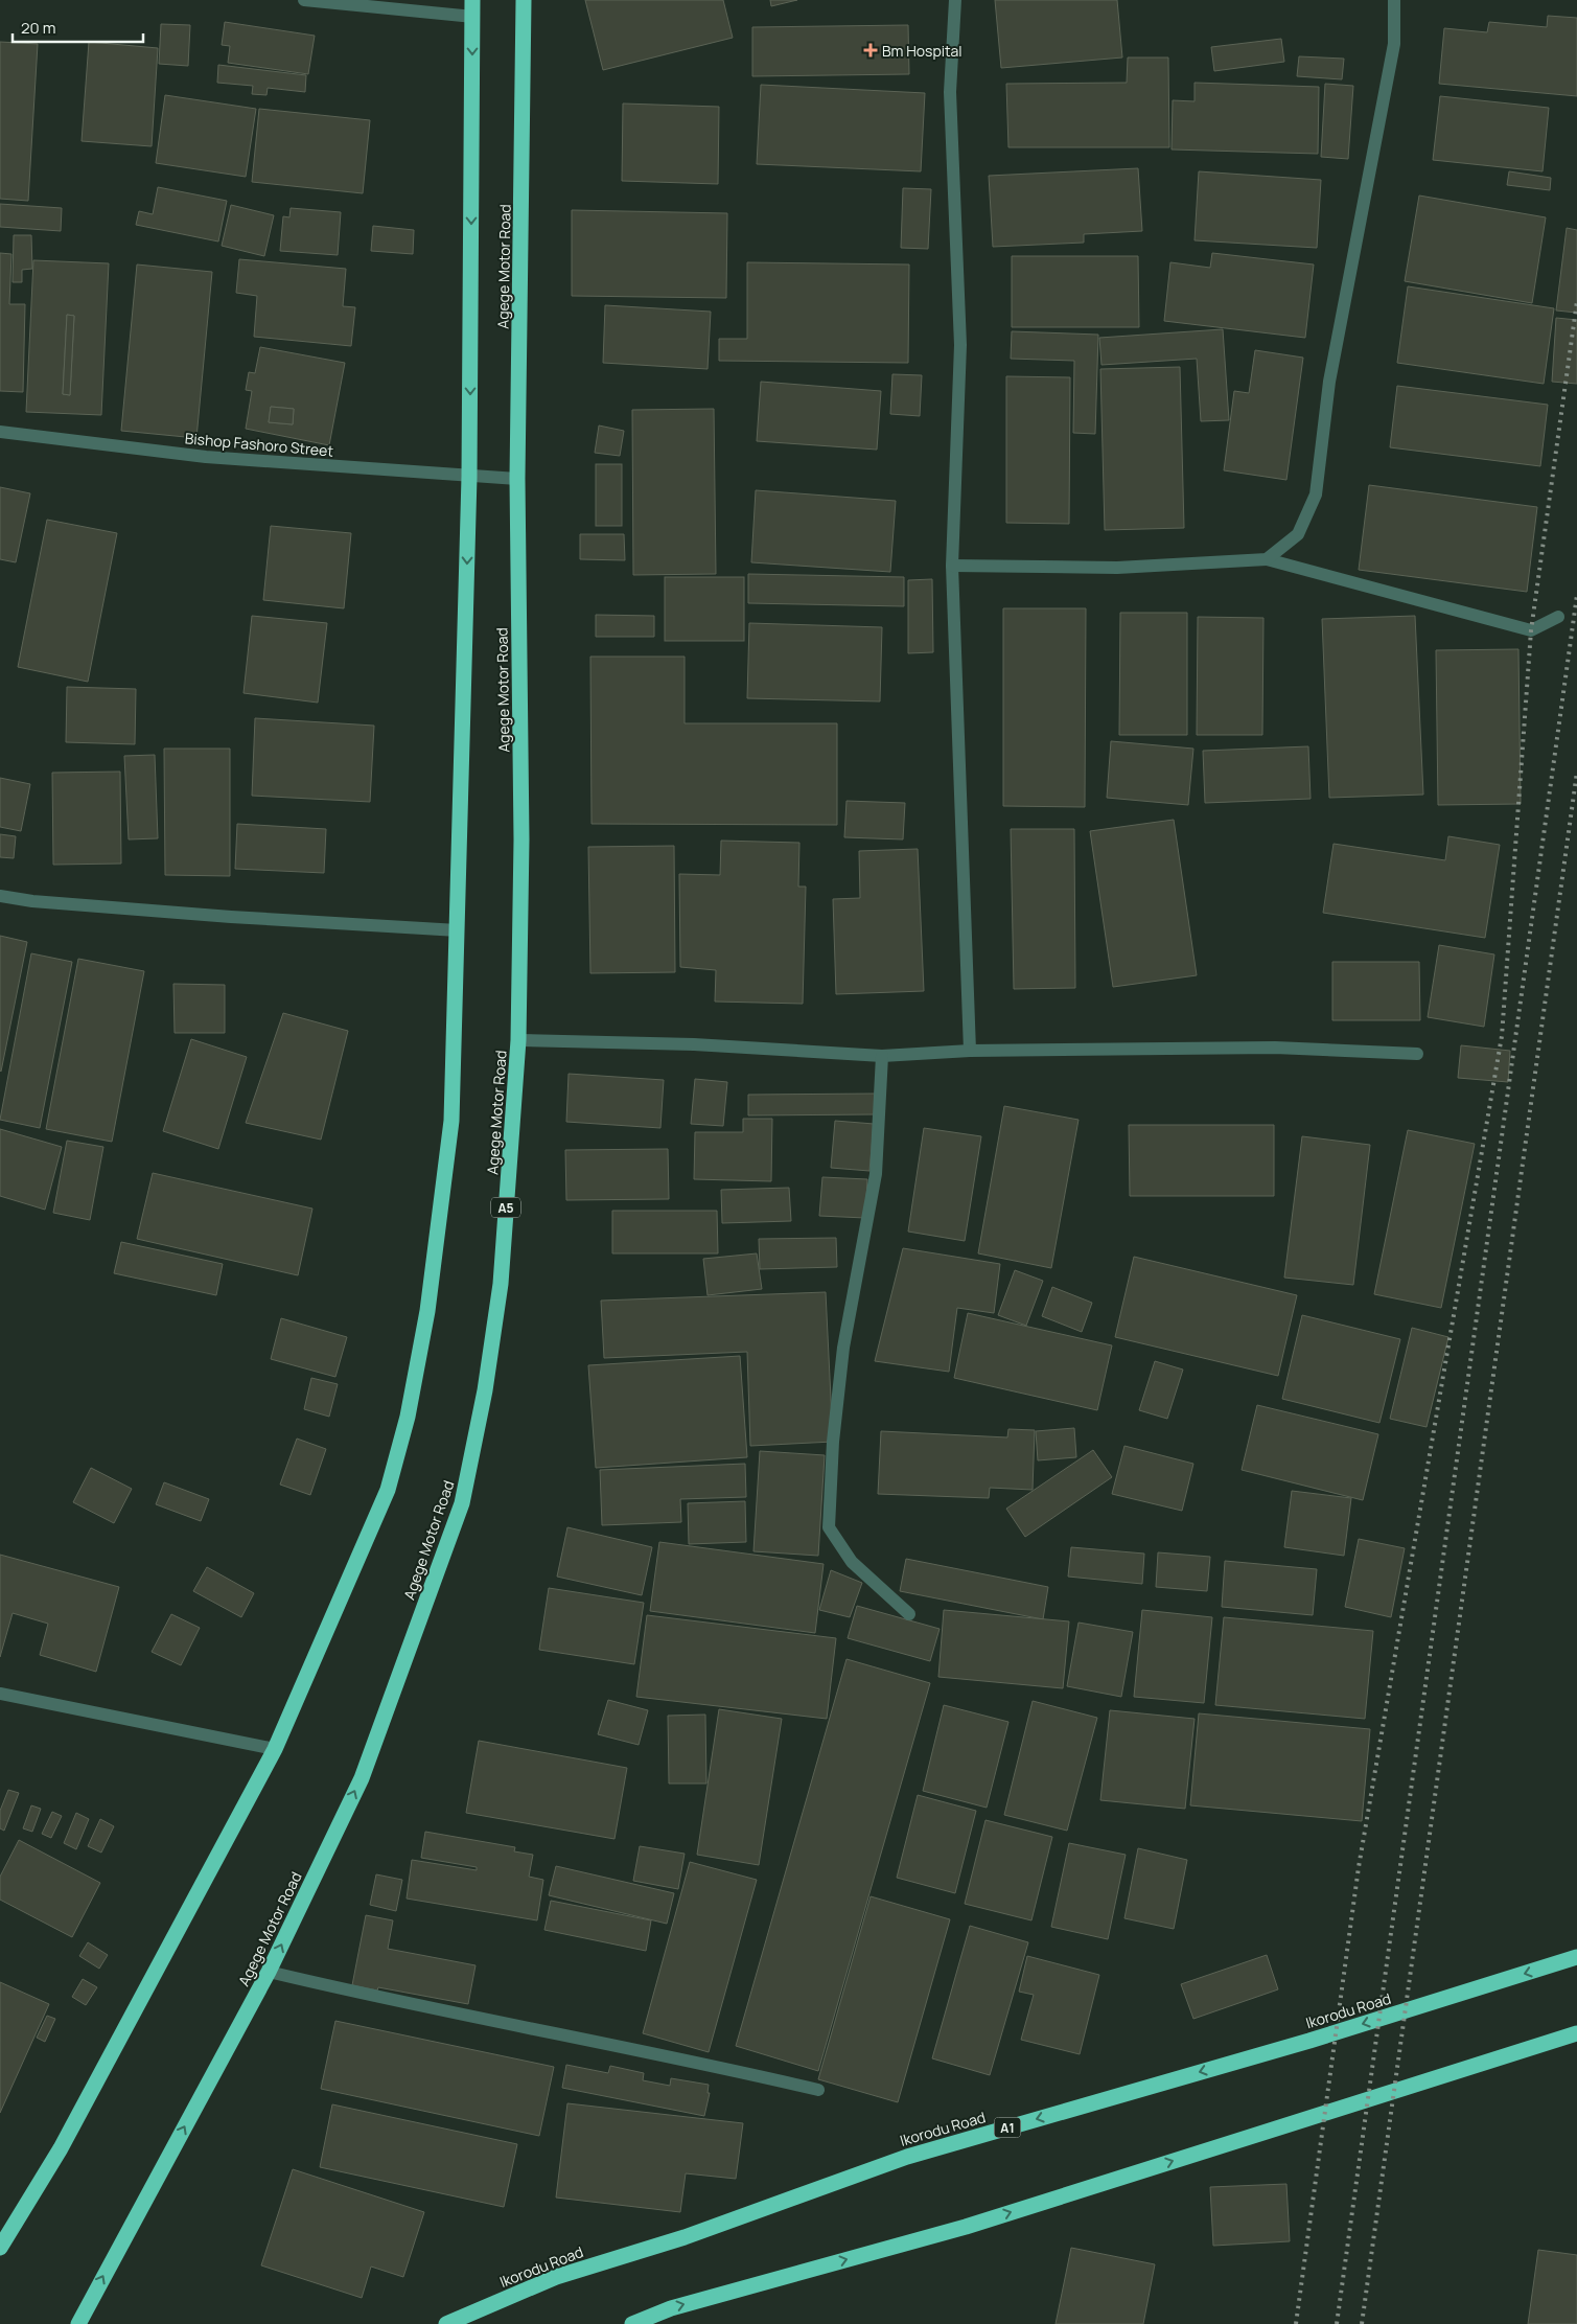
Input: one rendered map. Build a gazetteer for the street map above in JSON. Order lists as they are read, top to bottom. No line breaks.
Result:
{"streets":{"highway":["Agege Motor Road","A5","Ikorodu Road","A1"],"street":["Bishop Fashoro Street"]},"crossings":[["Agege Motor Road","Bishop Fashoro Street"]],"places":{"health":["Bm Hospital"]},"scale_bar":"20 m"}
